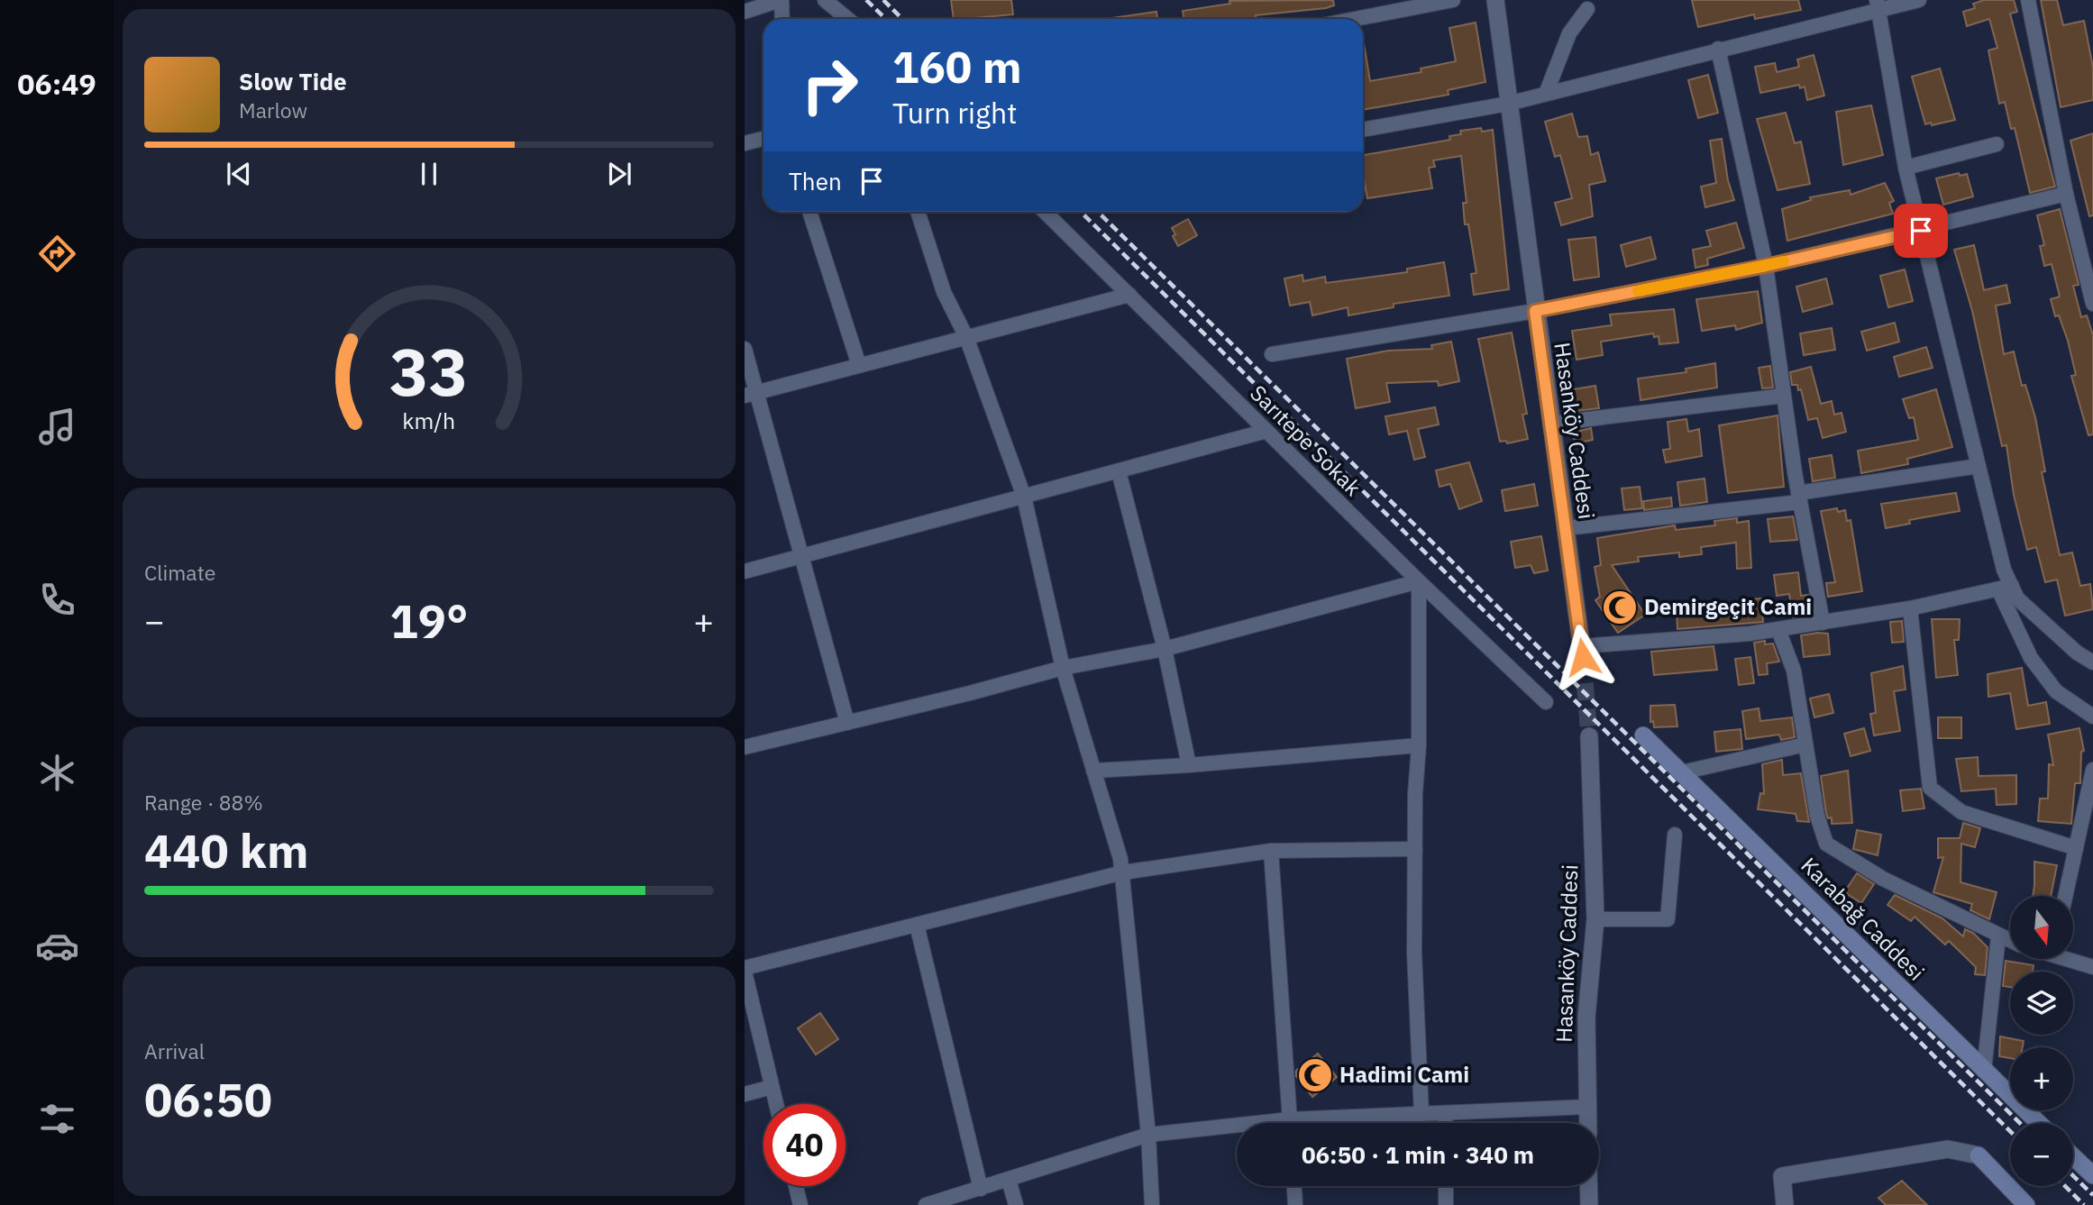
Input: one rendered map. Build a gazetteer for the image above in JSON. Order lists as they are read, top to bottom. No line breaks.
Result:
{"streets":{"main road":["Karabağ Caddesi"],"street":["Hasanköy Caddesi","Sarıtepe Sokak"]},"places":{"mosque":["Demirgeçit Cami","Hadimi Cami"]},"north":"bottom","page":{"tabs":"06:49","turn":["160 m","Turn right"],"song":["Slow Tide","Marlow"],"then":"Then","tile":["Climate",["Range · 88%","440 km"],["Arrival","06:50"]],"heat":["−","19°","+"],"map_buttons":["+","−"],"limit":"40","trip":"06:50 · 1 min · 340 m","gauge":["33","km/h"]}}
